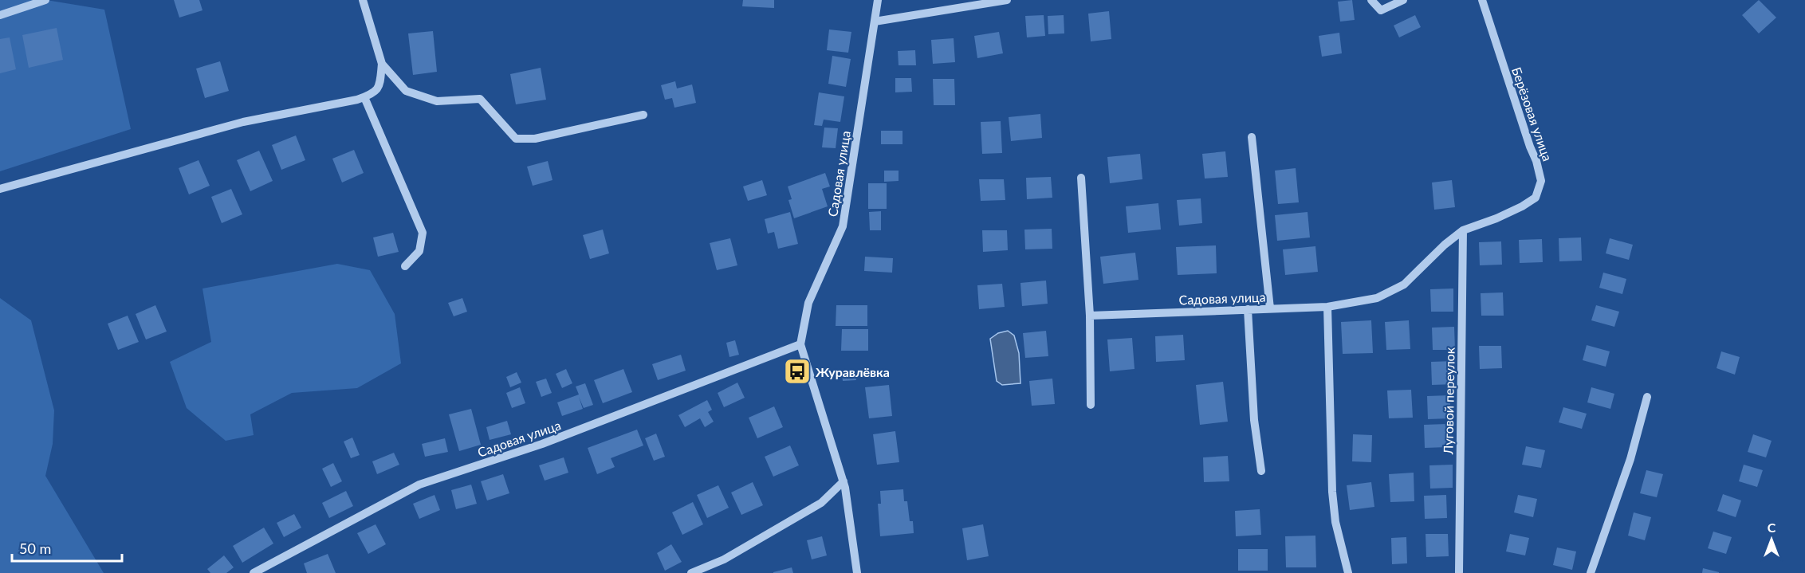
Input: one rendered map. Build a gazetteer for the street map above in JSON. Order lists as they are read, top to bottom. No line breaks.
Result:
{"streets":{"street":["Берёзовая улица","Садовая улица","Луговой переулок"]},"crossings":[["Берёзовая улица","Садовая улица"],["Берёзовая улица","Луговой переулок"]],"places":{"bus stop":["Журавлёвка"]},"scale_bar":"50 m","north":"top"}
